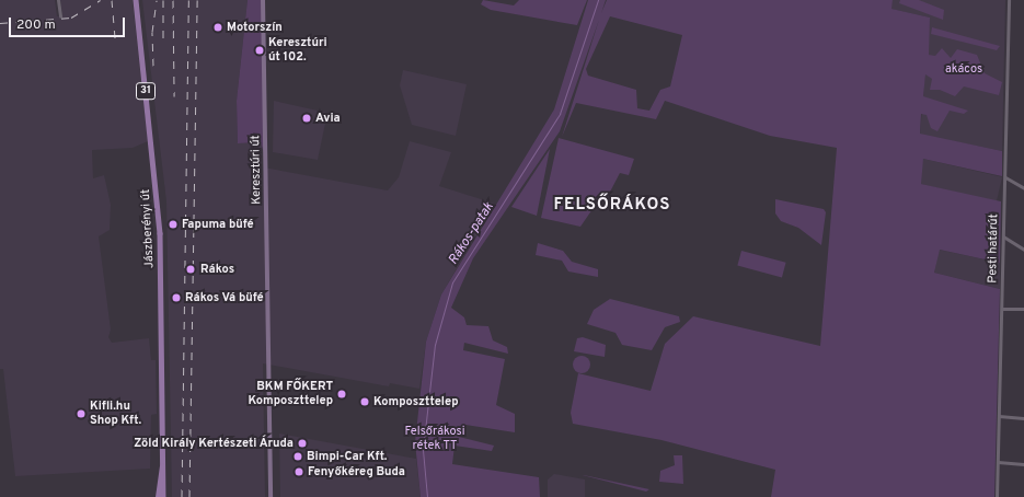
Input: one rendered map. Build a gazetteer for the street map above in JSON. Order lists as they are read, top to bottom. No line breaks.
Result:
{"streets":{"main road":["31","Keresztúri út","Jászberényi út"],"street":["Pesti határút"]},"districts":["FELSŐRÁKOS"],"water":["Rákos-patak"],"parks":["akácos","Felsőrákosi rétek TT"],"places":["Motorszín","Keresztúri út 102.","Avia","Fapuma büfé","Rákos","Rákos Vá büfé","BKM FŐKERT Komposzttelep","Komposzttelep","Kifli.hu Shop Kft.","Zöld Király Kertészeti Áruda","Bimpi-Car Kft.","Fenyőkéreg Buda"],"scale_bar":"200 m"}
